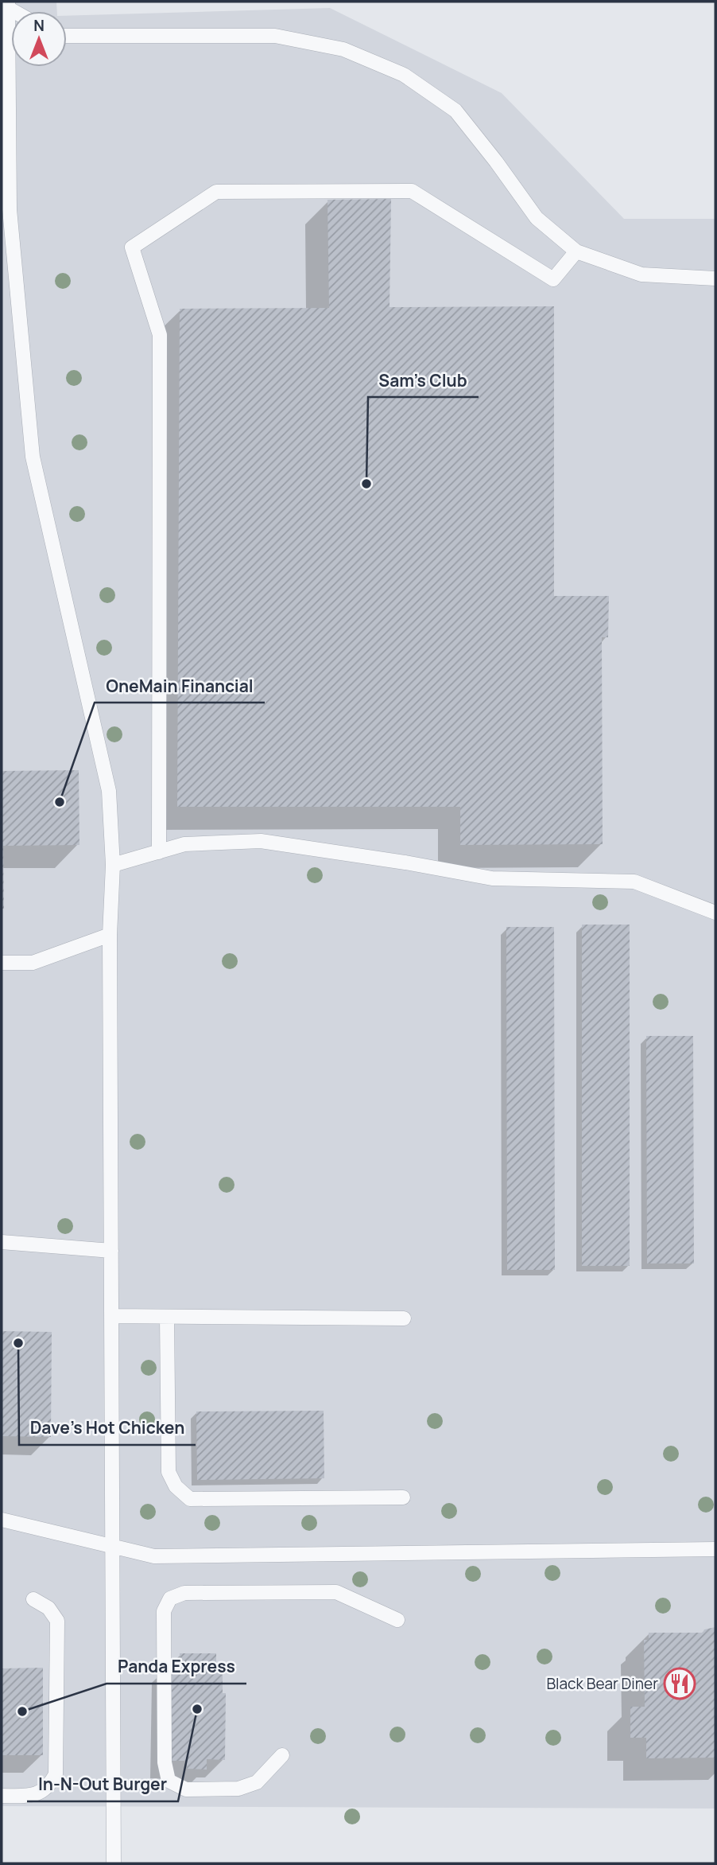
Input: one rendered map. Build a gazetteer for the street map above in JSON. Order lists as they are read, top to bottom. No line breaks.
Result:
{"places":{"other":["Sam's Club","OneMain Financial","Dave's Hot Chicken","In-N-Out Burger","Panda Express"],"restaurant":["Black Bear Diner"]},"north":"top"}
